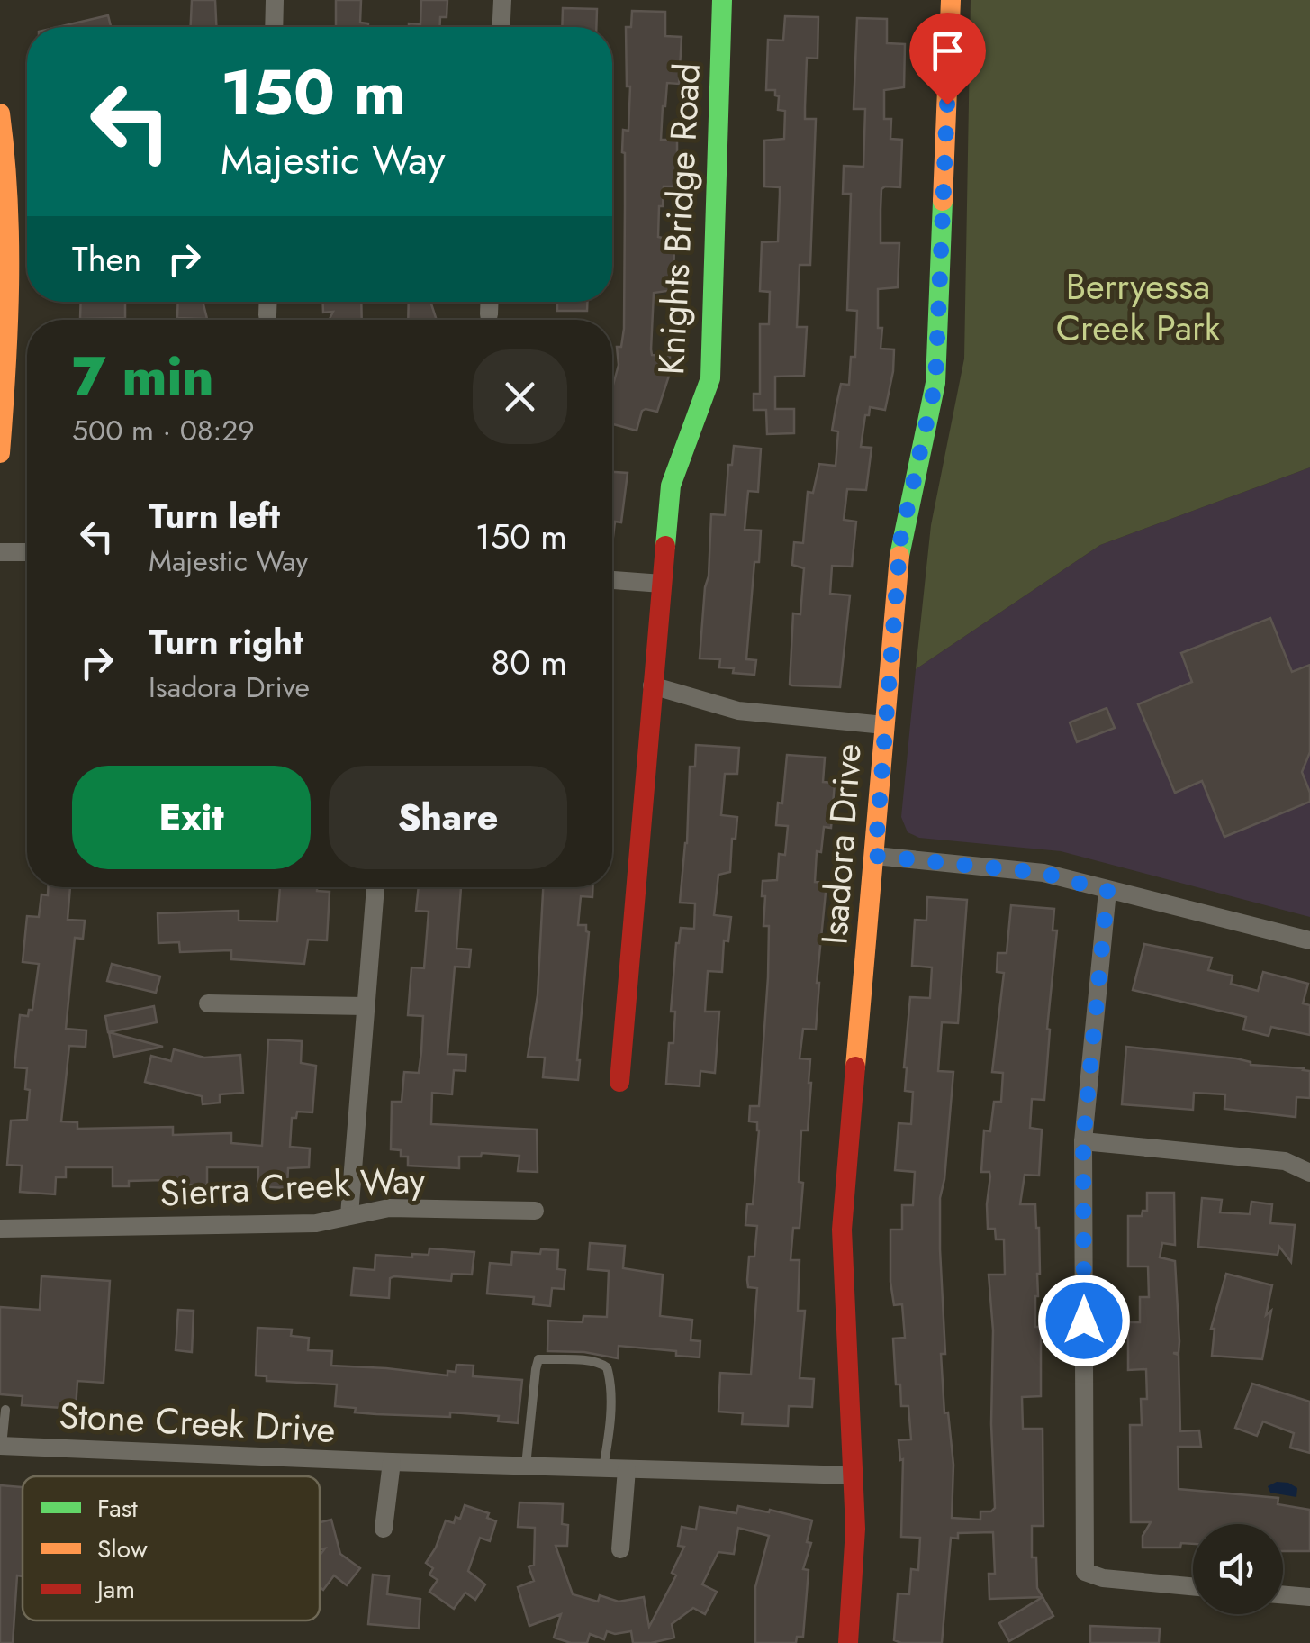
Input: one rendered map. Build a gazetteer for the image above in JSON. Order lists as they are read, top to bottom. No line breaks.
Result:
{"streets":{"street":["Knights Bridge Road","Isadora Drive","Sierra Creek Way","Stone Creek Drive"]},"crossings":[["Isadora Drive","Stone Creek Drive"]],"parks":["Berryessa Creek Park"],"legend":["Fast","Slow","Jam"],"page":{"turn":["150 m","Majestic Way"],"then":"Then","heading":["7 min","500 m · 08:29"],"list":[{"name":"Turn left","note":"Majestic Way","value":"150 m"},{"name":"Turn right","note":"Isadora Drive","value":"80 m"}],"buttons":["Exit","Share"]}}
